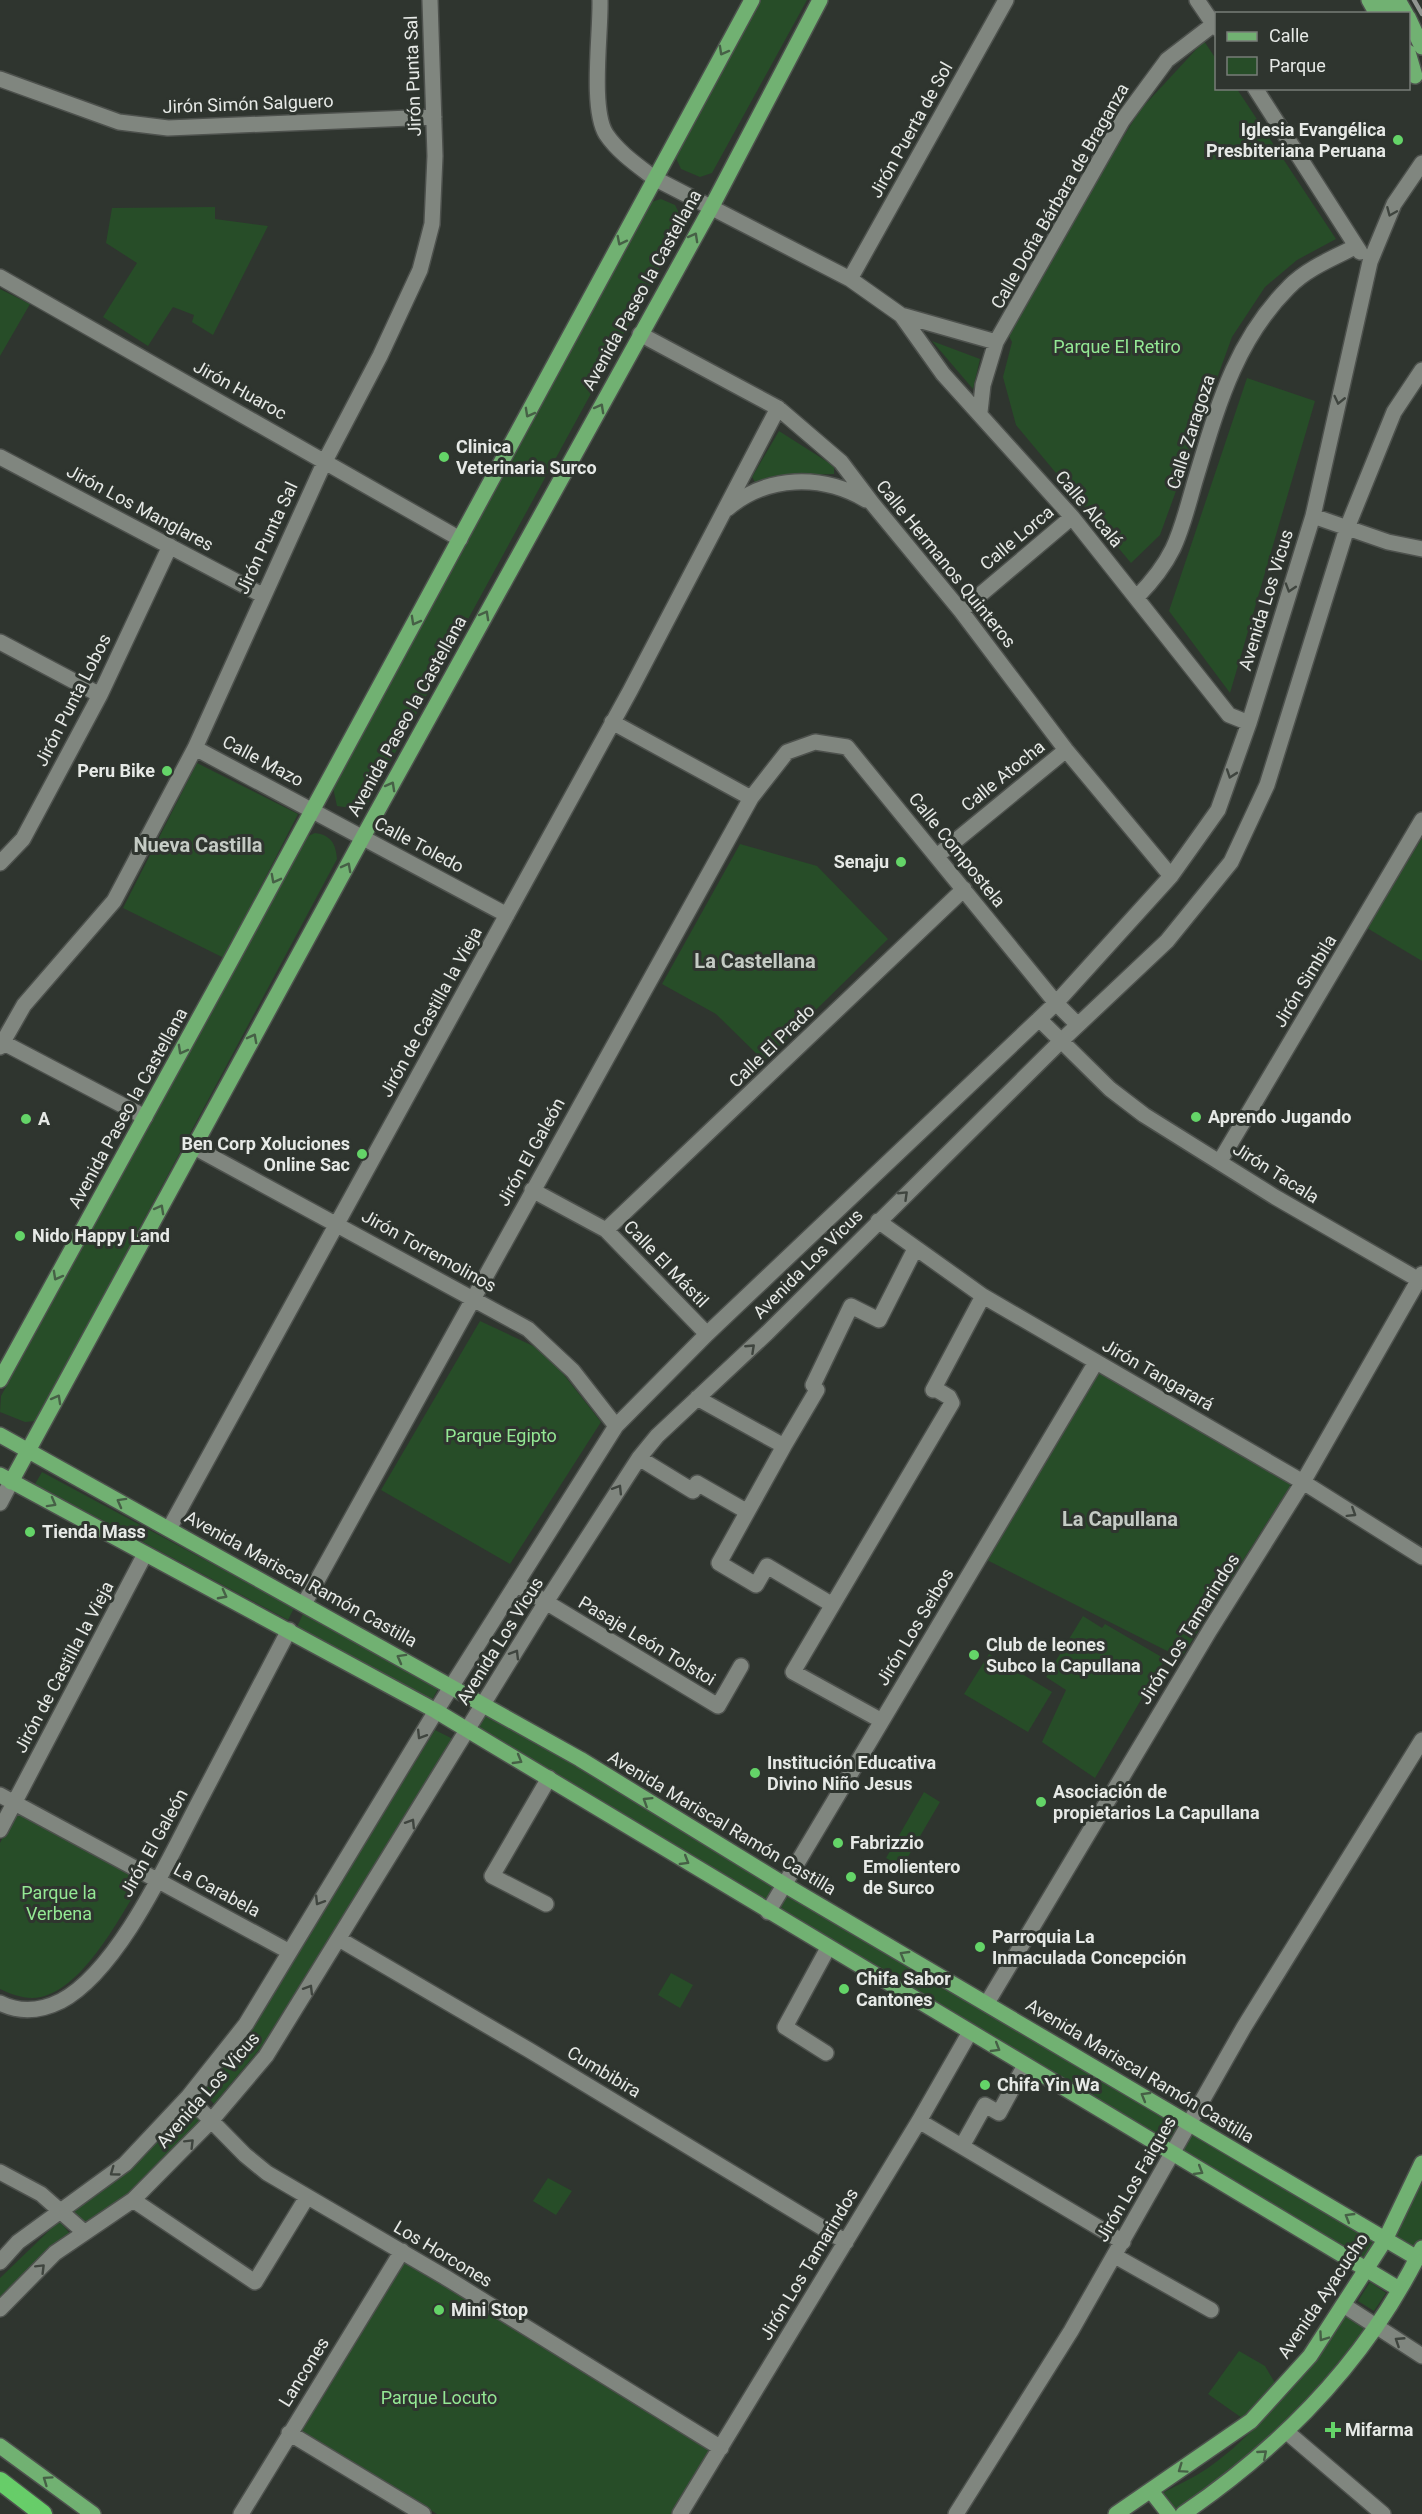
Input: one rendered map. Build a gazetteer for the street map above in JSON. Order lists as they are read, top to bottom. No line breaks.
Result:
{"streets":{"main road":["Avenida Paseo la Castellana","Avenida Mariscal Ramón Castilla","Avenida Ayacucho"],"street":["Jirón Punta Sal","Jirón Simón Salguero","Jirón Puerta de Sol","Calle Doña Bárbara de Braganza","Jirón Huaroc","Calle Zaragoza","Jirón Los Manglares","Calle Alcalá","Calle Lorca","Calle Hermanos Quinteros","Avenida Los Vicus","Jirón Punta Lobos","Calle Mazo","Calle Atocha","Calle Toledo","Calle Compostela","Jirón Simbila","Jirón de Castilla la Vieja","Calle El Prado","Jirón El Galeón","Jirón Tacala","Jirón Torremolinos","Calle El Mástil","Jirón Tangarará","Jirón Los Seibos","Jirón Los Tamarindos","Pasaje León Tolstoi","La Carabela","Cumbibira","Jirón Los Faiques","Los Horcones","Lancones"]},"crossings":[["Jirón Punta Sal","Jirón Simón Salguero"],["Jirón Punta Sal","Jirón Huaroc"],["Jirón Punta Sal","Jirón Los Manglares"],["Jirón Punta Sal","Calle Mazo"],["Jirón Puerta de Sol","Calle Alcalá"],["Calle Doña Bárbara de Braganza","Calle Alcalá"],["Avenida Paseo la Castellana","Jirón Huaroc"],["Avenida Paseo la Castellana","Calle Alcalá"],["Avenida Paseo la Castellana","Calle Hermanos Quinteros"],["Avenida Paseo la Castellana","Calle Mazo"],["Avenida Paseo la Castellana","Calle Toledo"],["Avenida Paseo la Castellana","Jirón Torremolinos"],["Avenida Paseo la Castellana","Avenida Mariscal Ramón Castilla"],["Calle Zaragoza","Calle Alcalá"],["Jirón Los Manglares","Jirón Punta Lobos"],["Calle Alcalá","Calle Lorca"],["Calle Alcalá","Avenida Los Vicus"],["Calle Lorca","Calle Hermanos Quinteros"],["Calle Hermanos Quinteros","Avenida Los Vicus"],["Calle Hermanos Quinteros","Calle Atocha"],["Calle Hermanos Quinteros","Jirón de Castilla la Vieja"],["Avenida Los Vicus","Calle Compostela"],["Avenida Los Vicus","Jirón Tacala"],["Avenida Los Vicus","Jirón Torremolinos"],["Avenida Los Vicus","Calle El Mástil"],["Avenida Los Vicus","Jirón Tangarará"],["Avenida Los Vicus","Avenida Mariscal Ramón Castilla"],["Avenida Los Vicus","Pasaje León Tolstoi"],["Avenida Los Vicus","La Carabela"],["Avenida Los Vicus","Cumbibira"],["Avenida Los Vicus","Los Horcones"],["Calle Mazo","Calle Toledo"],["Calle Atocha","Calle Compostela"],["Calle Toledo","Jirón de Castilla la Vieja"],["Calle Compostela","Calle El Prado"],["Calle Compostela","Jirón El Galeón"],["Jirón Simbila","Jirón Tacala"],["Jirón de Castilla la Vieja","Jirón Torremolinos"],["Jirón de Castilla la Vieja","Avenida Mariscal Ramón Castilla"],["Jirón de Castilla la Vieja","La Carabela"],["Calle El Prado","Calle El Mástil"],["Jirón El Galeón","Jirón Torremolinos"],["Jirón El Galeón","Calle El Mástil"],["Jirón El Galeón","Avenida Mariscal Ramón Castilla"],["Jirón El Galeón","La Carabela"],["Jirón Tacala","Jirón Los Tamarindos"],["Jirón Tangarará","Jirón Los Seibos"],["Jirón Tangarará","Jirón Los Tamarindos"],["Avenida Mariscal Ramón Castilla","Jirón Los Seibos"],["Avenida Mariscal Ramón Castilla","Jirón Los Tamarindos"],["Avenida Mariscal Ramón Castilla","Jirón Los Faiques"],["Avenida Mariscal Ramón Castilla","Avenida Ayacucho"],["Jirón Los Tamarindos","Cumbibira"],["Jirón Los Tamarindos","Los Horcones"],["Los Horcones","Lancones"]],"districts":["Nueva Castilla","La Castellana","La Capullana"],"parks":["Parque El Retiro","Parque Egipto","Parque la Verbena","Parque Locuto"],"places":{"other":["Iglesia Evangélica Presbiteriana Peruana","Clinica Veterinaria Surco","Peru Bike","Senaju","Aprendo Jugando","A","Ben Corp Xoluciones Online Sac","Nido Happy Land","Tienda Mass","Club de leones Subco la Capullana","Institución Educativa Divino Niño Jesus","Asociación de propietarios La Capullana","Fabrizzio","Emolientero de Surco","Parroquia La Inmaculada Concepción","Chifa Sabor Cantones","Chifa Yin Wa","Mini Stop"],"health":["Mifarma"]},"legend":["Calle","Parque"]}
